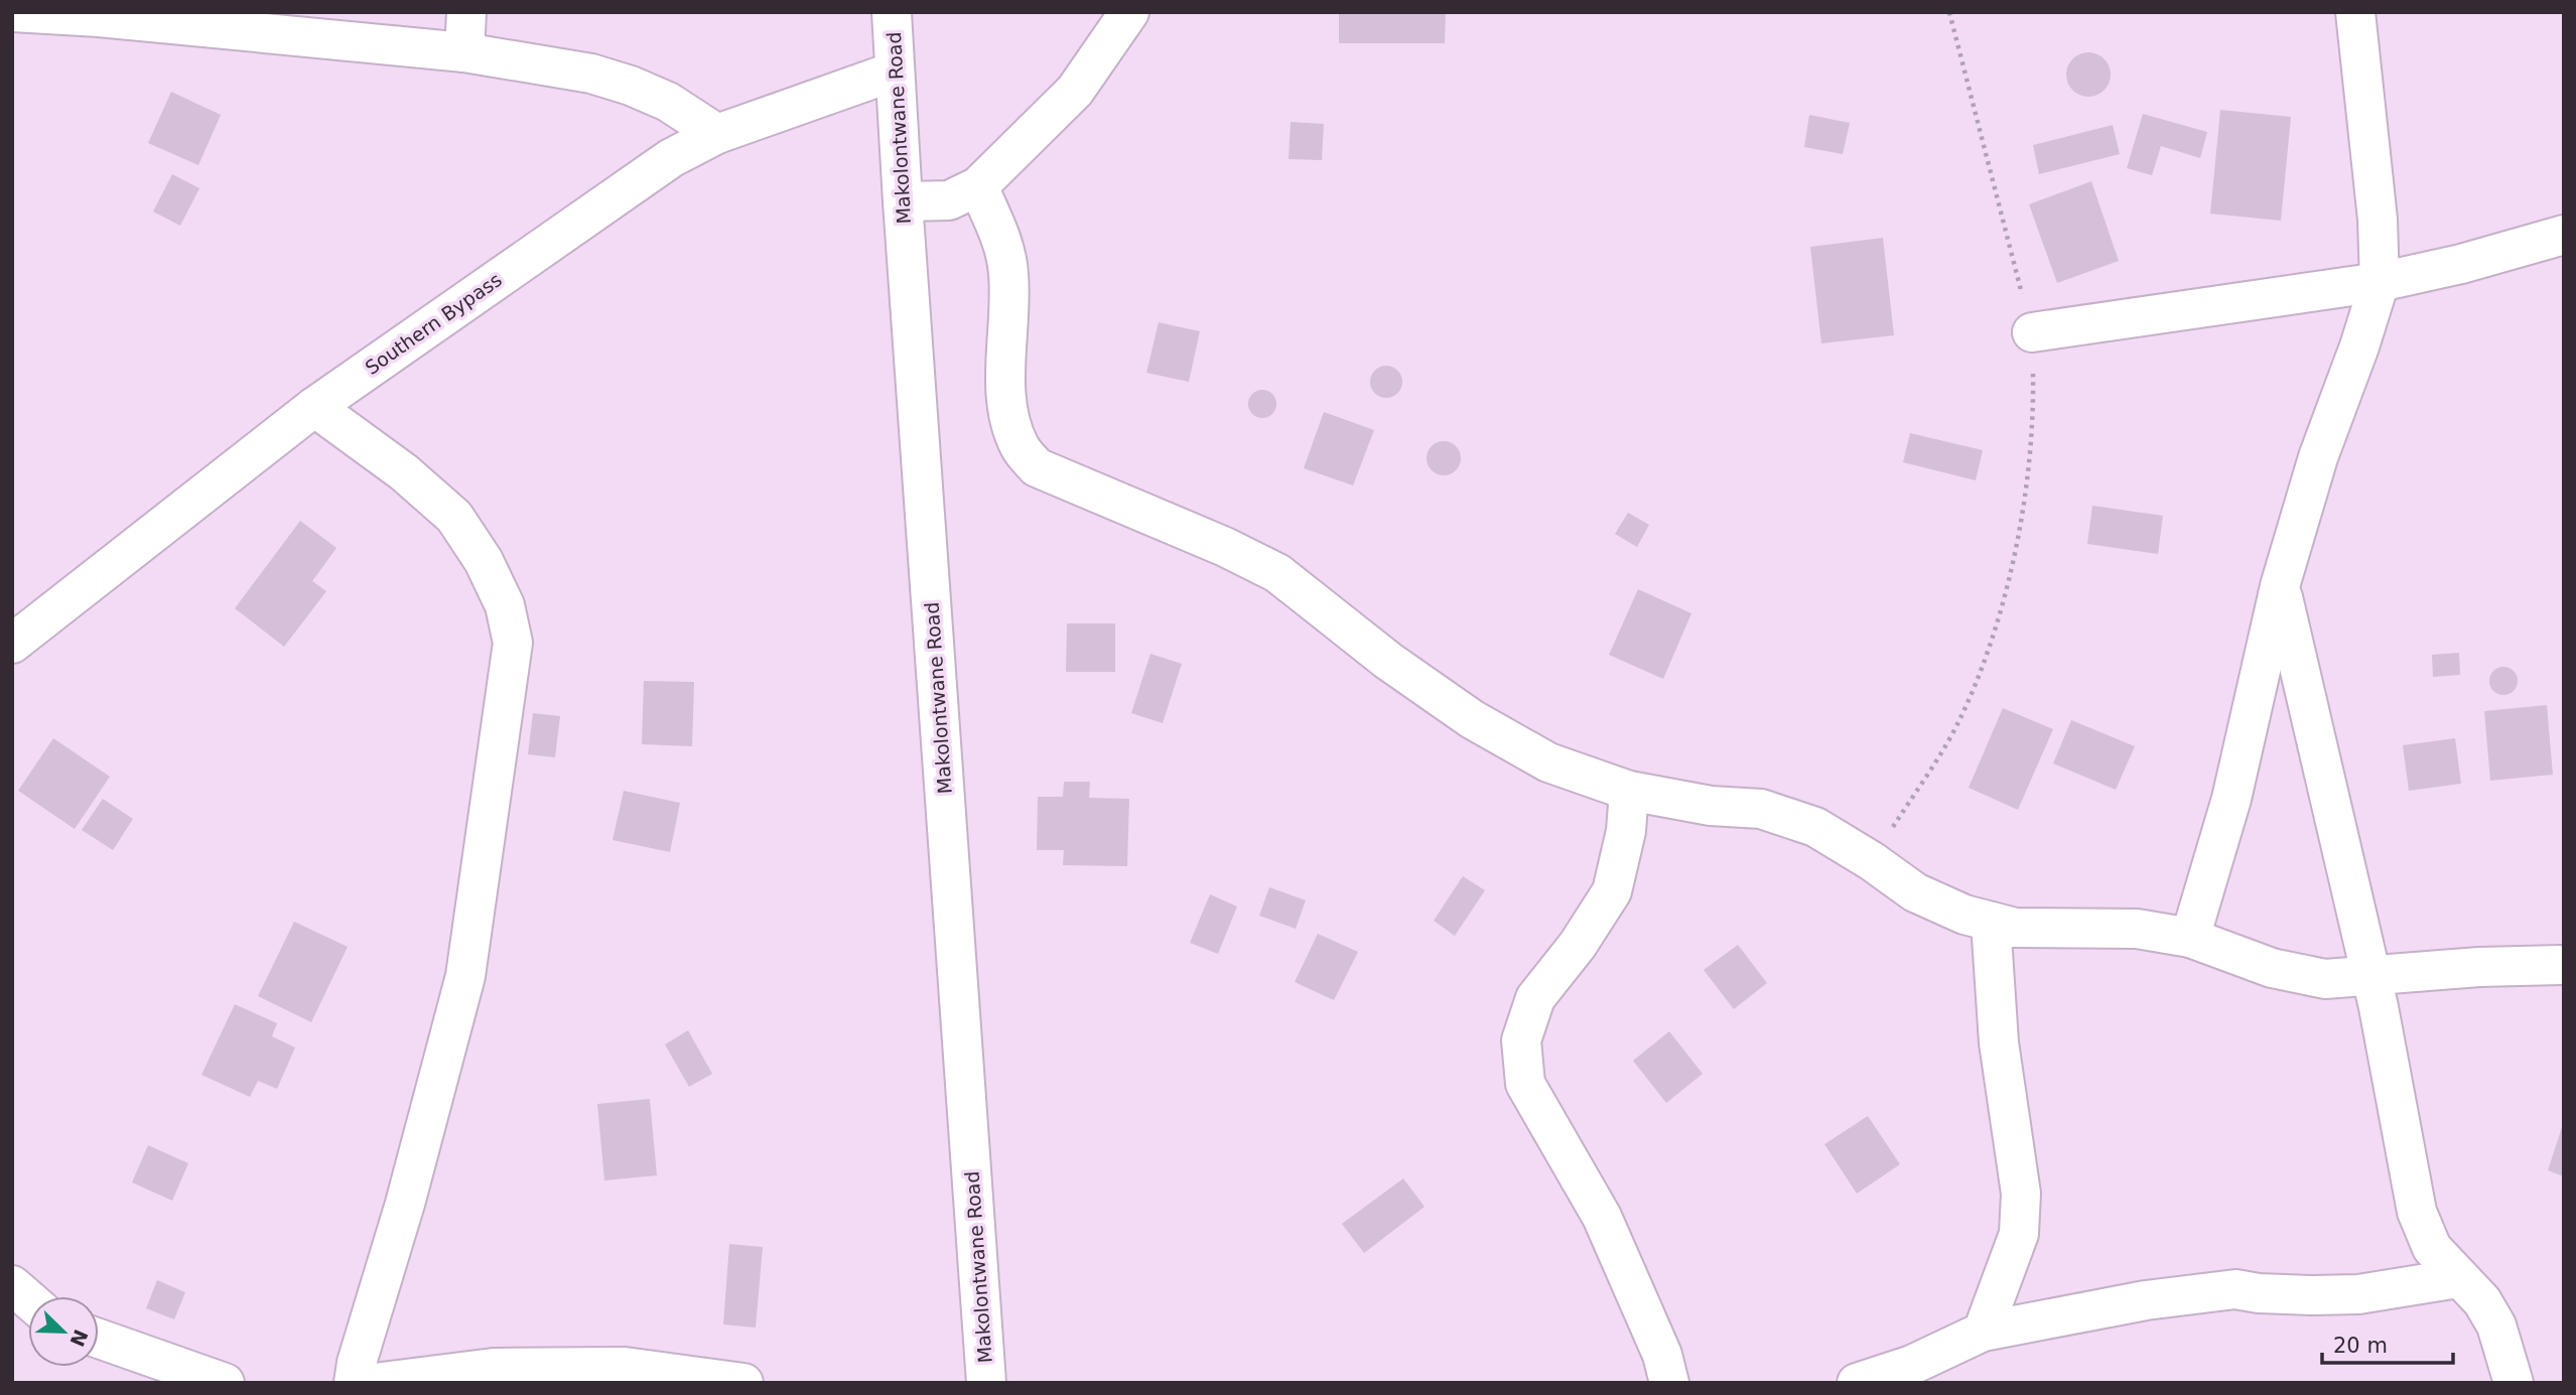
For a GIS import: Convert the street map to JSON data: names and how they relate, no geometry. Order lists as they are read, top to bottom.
{
  "streets": {
    "street": ["Makolontwane Road", "Southern Bypass"]
  },
  "crossings": [
    ["Makolontwane Road", "Southern Bypass"]
  ],
  "scale_bar": "20 m",
  "north": "bottom right"
}
